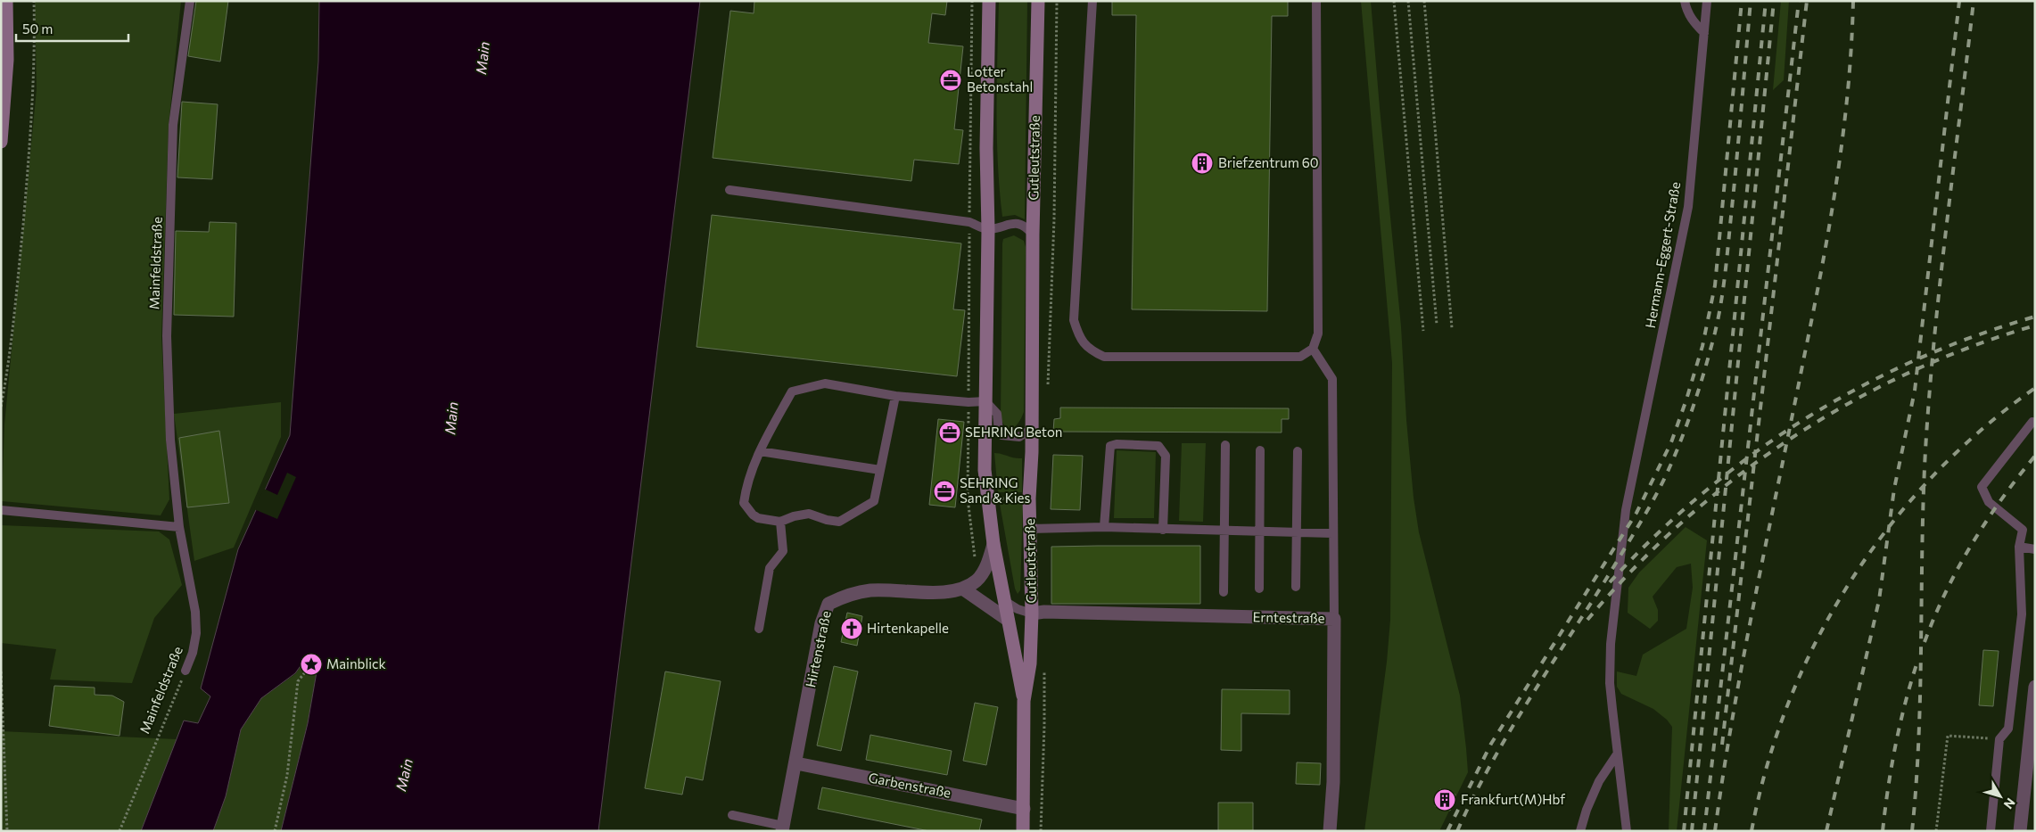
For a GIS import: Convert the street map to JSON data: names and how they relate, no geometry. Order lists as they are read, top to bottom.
{
  "streets": {
    "main road": ["Gutleutstraße"],
    "street": ["Erntestraße", "Hirtenstraße", "Garbenstraße"],
    "lane": ["Hermann-Eggert-Straße", "Mainfeldstraße"]
  },
  "crossings": [
    ["Gutleutstraße", "Erntestraße"],
    ["Gutleutstraße", "Garbenstraße"],
    ["Hirtenstraße", "Garbenstraße"]
  ],
  "water": ["Main"],
  "places": {
    "office": ["Lotter Betonstahl", "SEHRING Beton", "SEHRING Sand & Kies"],
    "building": ["Briefzentrum 60", "Frankfurt(M)Hbf"],
    "church": ["Hirtenkapelle"],
    "place": ["Mainblick"]
  },
  "scale_bar": "50 m",
  "north": "bottom right"
}
